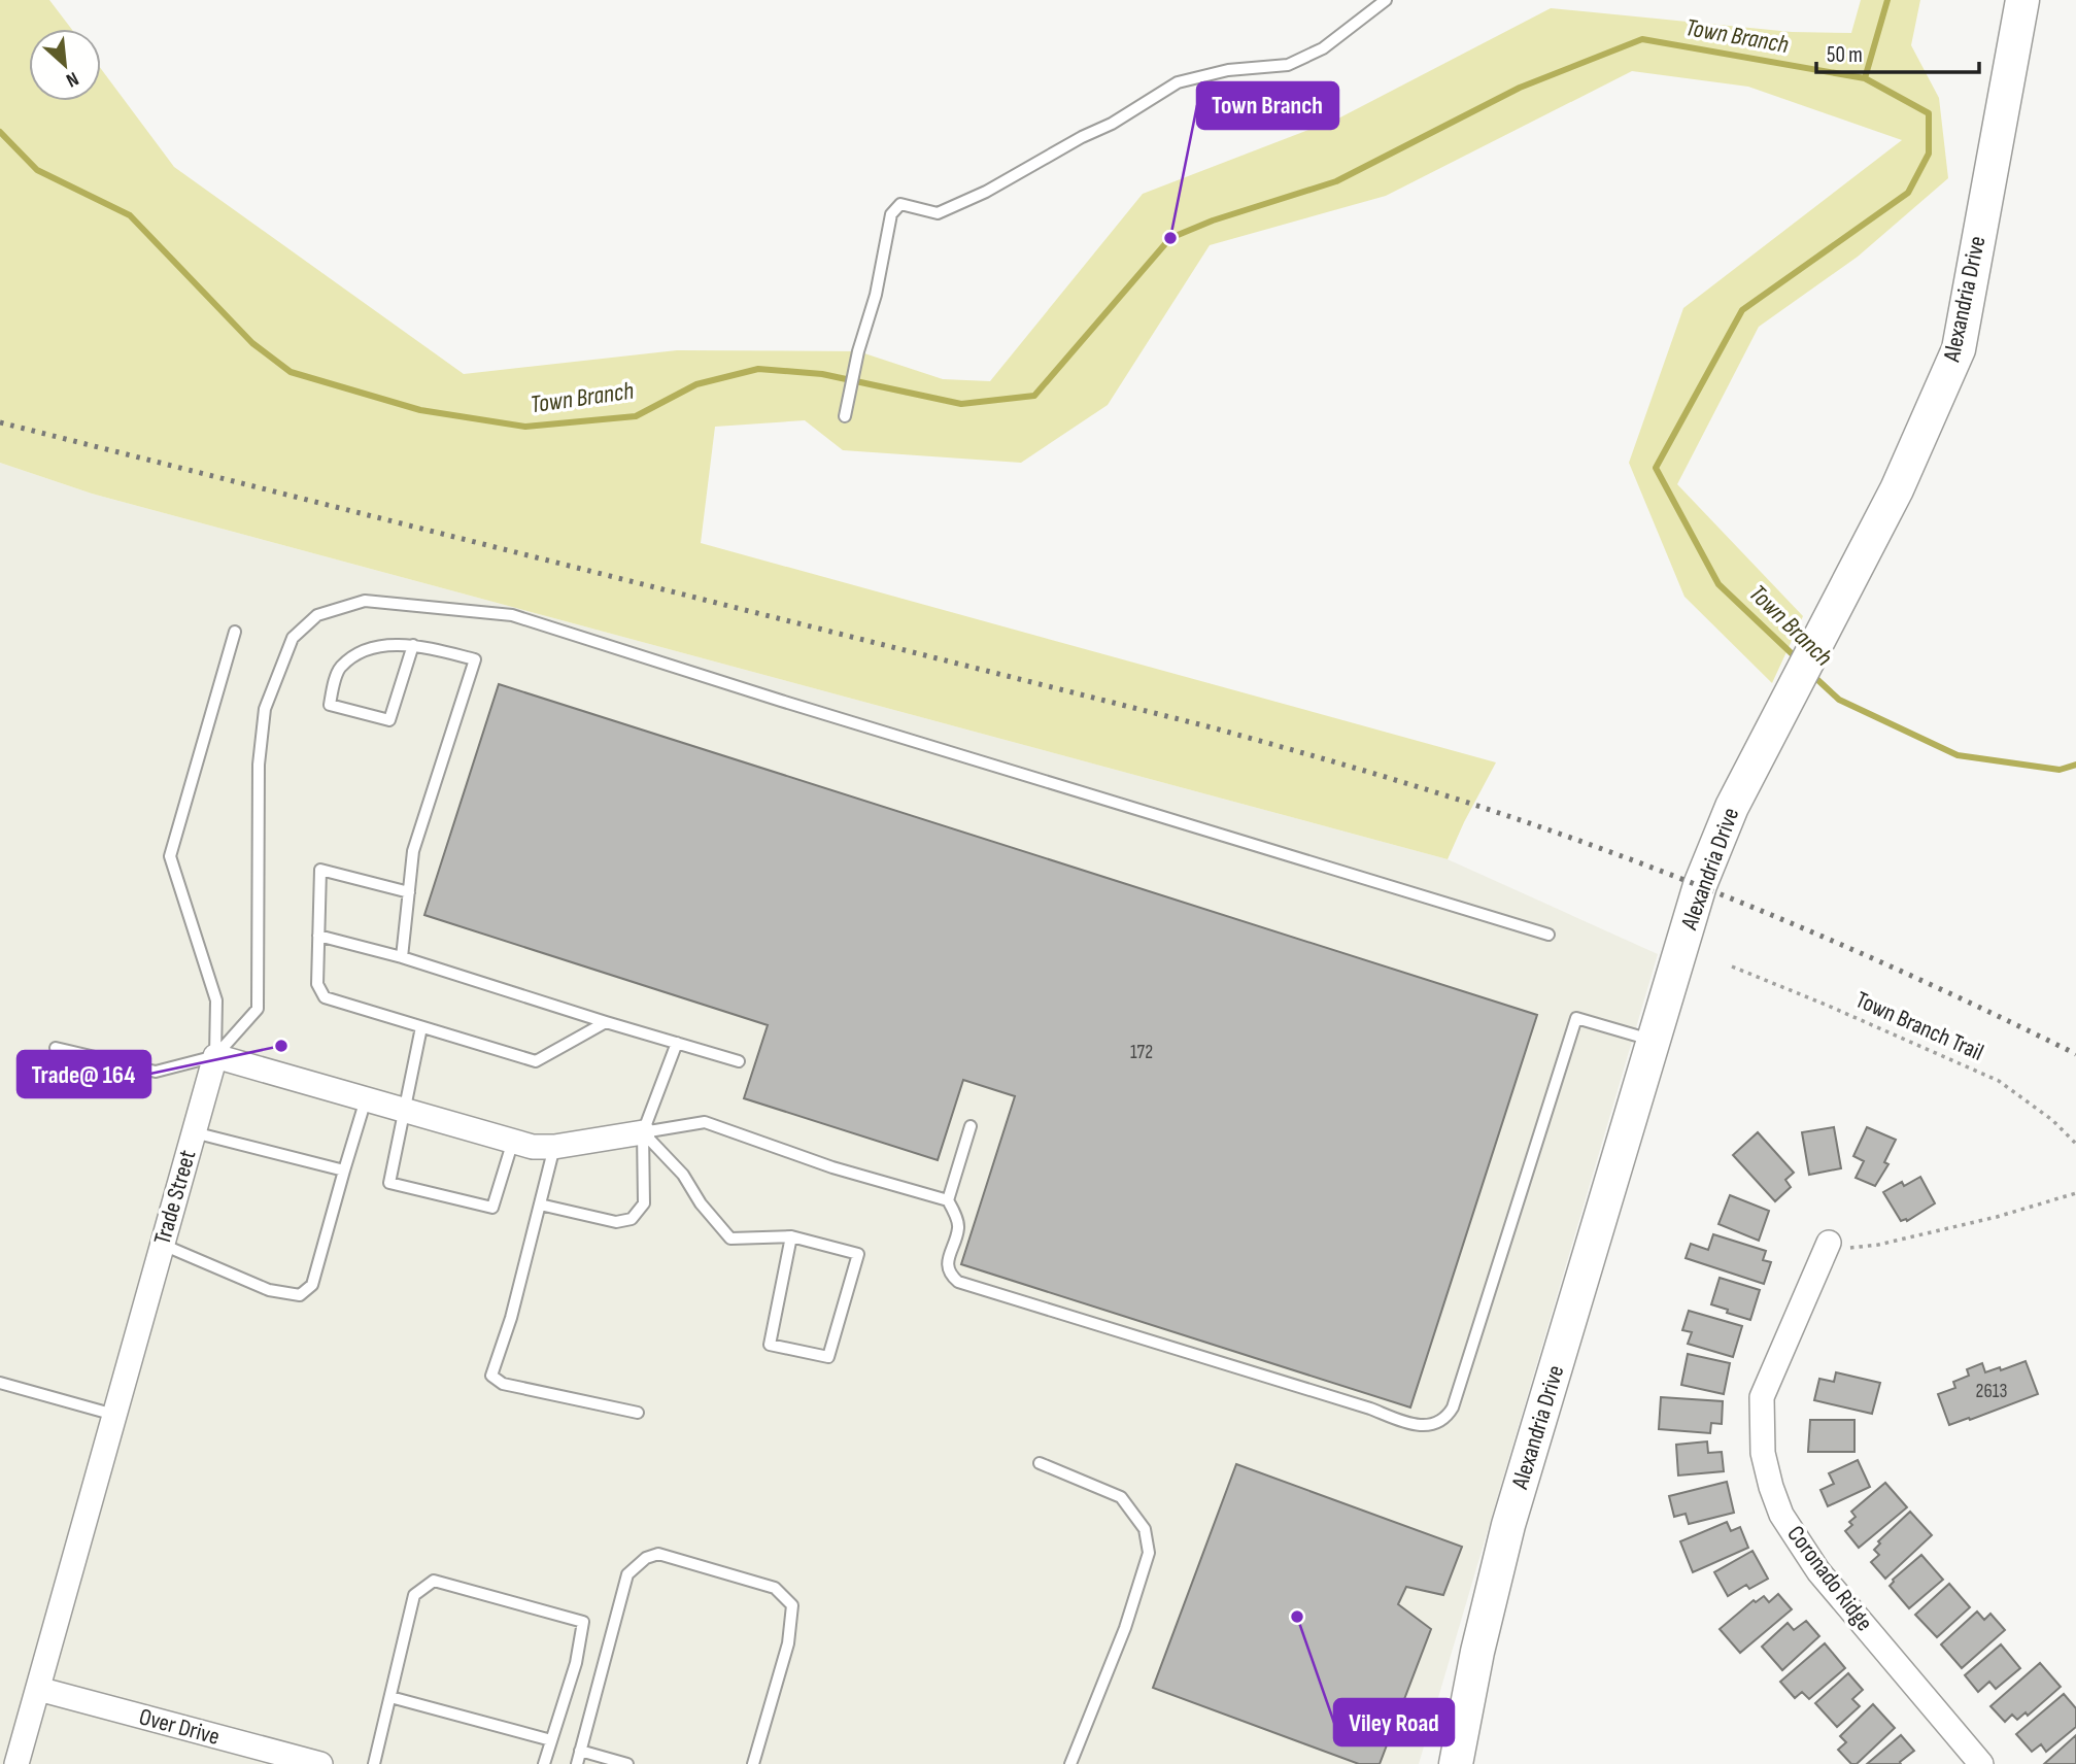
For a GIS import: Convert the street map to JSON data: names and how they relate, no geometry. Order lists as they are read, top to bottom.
{
  "streets": {
    "street": [
      "Alexandria Drive",
      "Trade Street",
      "Coronado Ridge",
      "Over Drive"
    ],
    "path": ["Town Branch Trail"]
  },
  "crossings": [
    ["Trade Street", "Over Drive"]
  ],
  "water": ["Town Branch"],
  "places": ["Town Branch", "Trade@ 164", "Viley Road"],
  "house_numbers": ["172", "2613"],
  "scale_bar": "50 m",
  "north": "bottom right"
}
